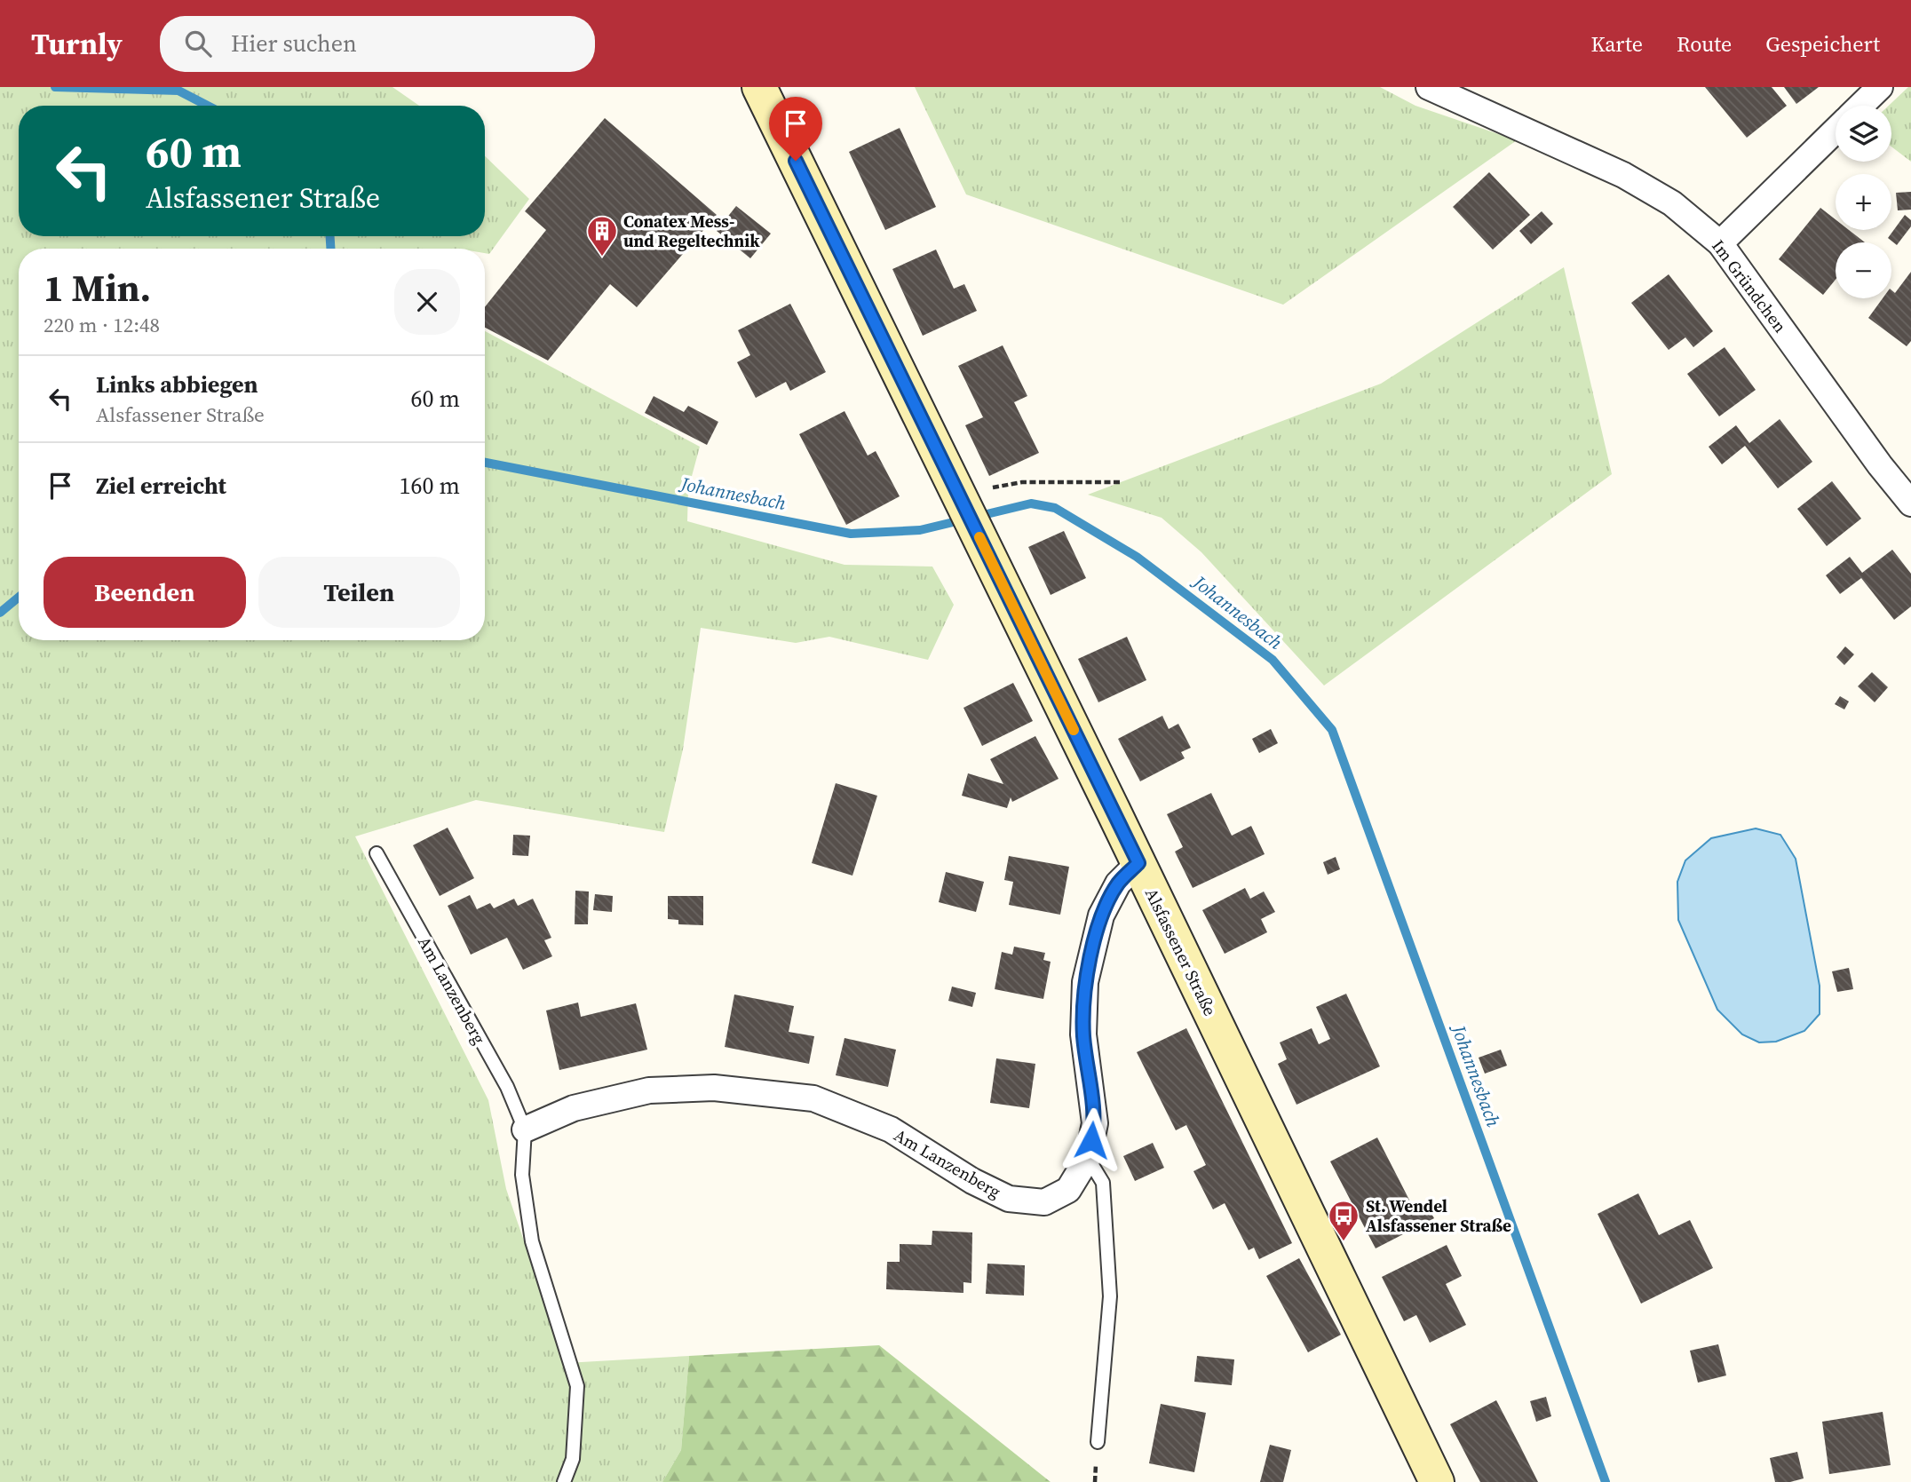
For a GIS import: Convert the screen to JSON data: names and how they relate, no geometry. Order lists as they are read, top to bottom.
{
  "streets": {
    "main road": ["Alsfassener Straße"],
    "street": ["Im Gründchen", "Am Lanzenberg"]
  },
  "crossings": [
    ["Alsfassener Straße", "Am Lanzenberg"]
  ],
  "water": ["Johannesbach"],
  "places": {
    "building": ["Conatex Mess- und Regeltechnik"],
    "bus stop": ["St. Wendel Alsfassener Straße"]
  },
  "page": {
    "header": "Turnly",
    "search": "Hier suchen",
    "nav": ["Karte", "Route", "Gespeichert"],
    "map_buttons": ["+", "−"],
    "turn": ["60 m", "Alsfassener Straße"],
    "heading": ["1 Min.", "220 m · 12:48"],
    "list": [
      {
        "name": "Links abbiegen",
        "note": "Alsfassener Straße",
        "value": "60 m"
      },
      {
        "name": "Ziel erreicht",
        "value": "160 m"
      }
    ],
    "buttons": ["Beenden", "Teilen"]
  }
}
